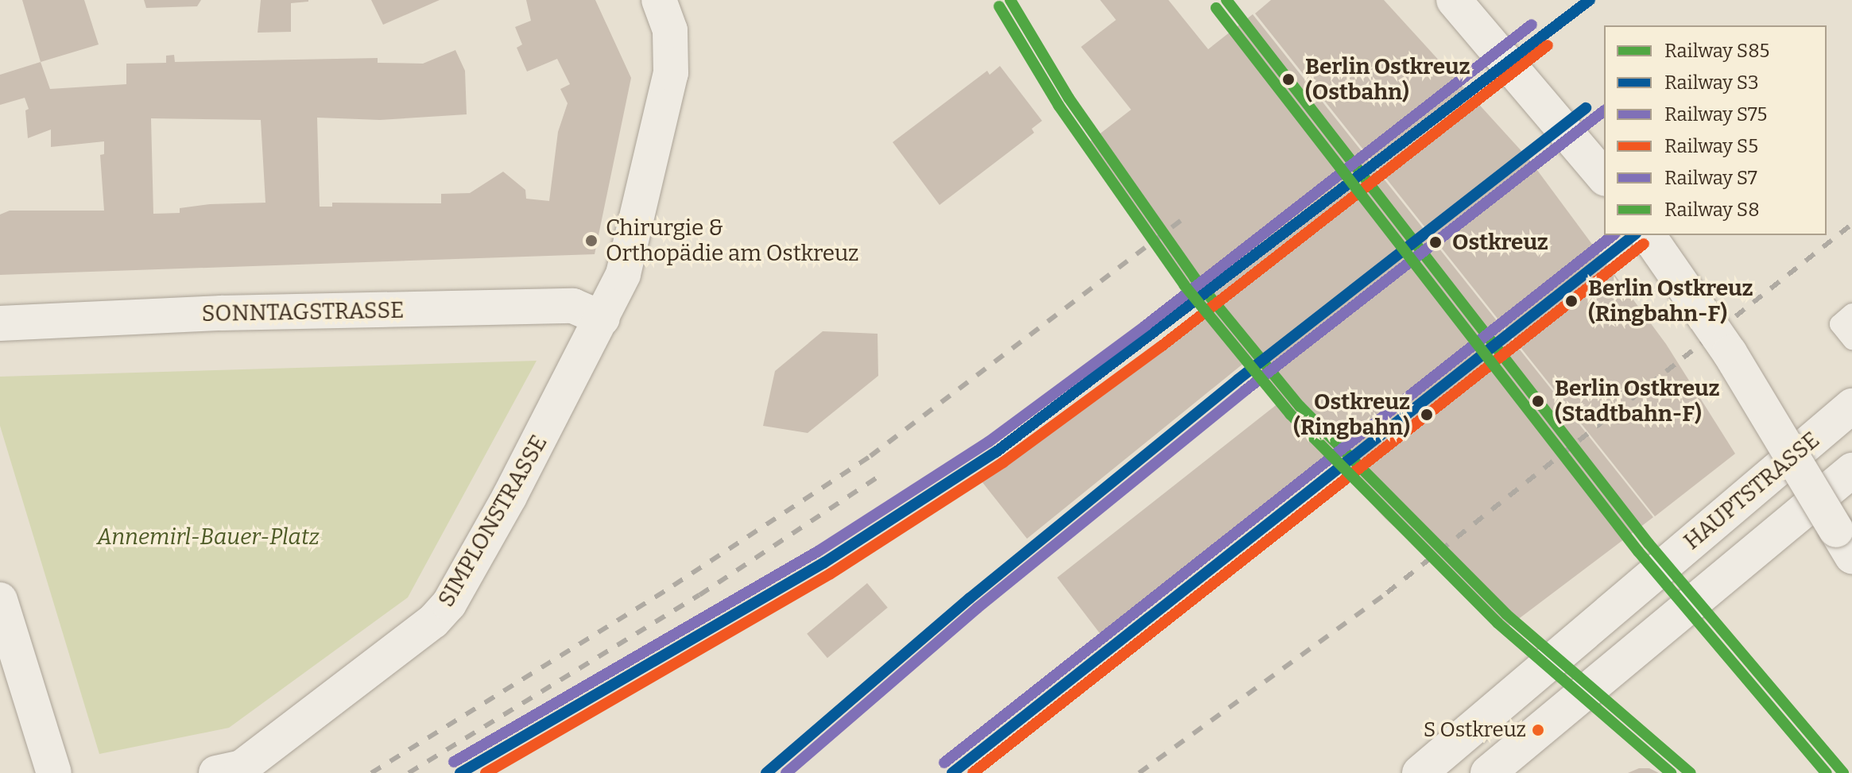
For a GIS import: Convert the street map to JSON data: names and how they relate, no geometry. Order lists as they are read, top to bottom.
{
  "streets": {
    "street": ["SONNTAGSTRASSE", "HAUPTSTRASSE", "SIMPLONSTRASSE"]
  },
  "crossings": [
    ["SONNTAGSTRASSE", "SIMPLONSTRASSE"]
  ],
  "parks": ["Annemirl-Bauer-Platz"],
  "places": [
    "Berlin Ostkreuz (Ostbahn)",
    "Chirurgie & Orthopädie am Ostkreuz",
    "Ostkreuz",
    "Berlin Ostkreuz (Ringbahn-F)",
    "Berlin Ostkreuz (Stadtbahn-F)",
    "Ostkreuz (Ringbahn)",
    "S Ostkreuz"
  ],
  "lines": [
    "rail line S85",
    "rail line S3",
    "rail line S8",
    "rail line S7",
    "rail line S5",
    "rail line S75"
  ],
  "legend": [
    "Railway S85",
    "Railway S3",
    "Railway S75",
    "Railway S5",
    "Railway S7",
    "Railway S8"
  ]
}
